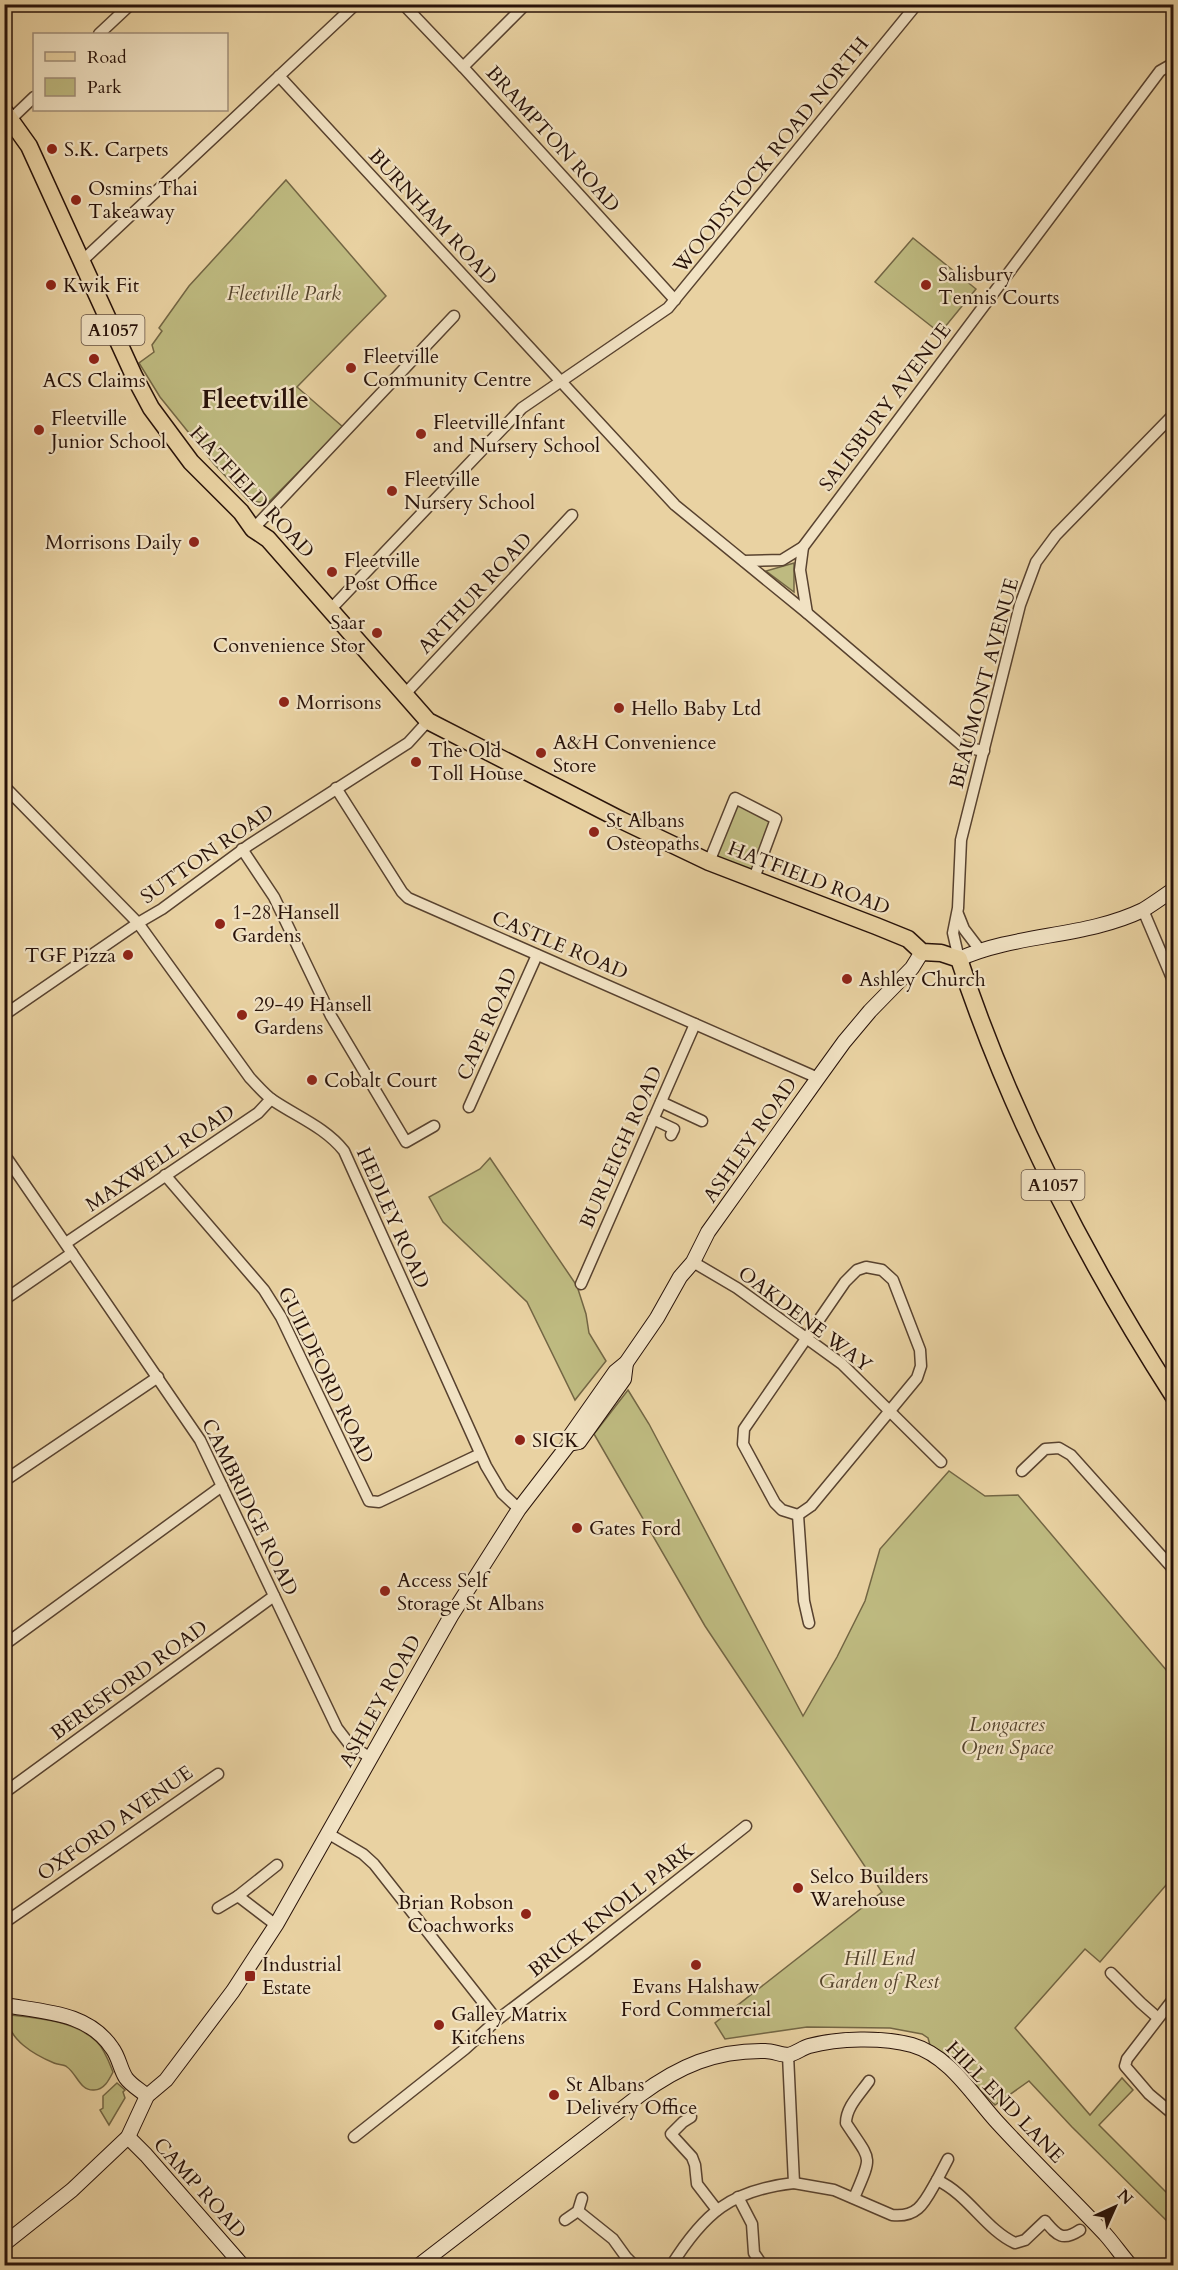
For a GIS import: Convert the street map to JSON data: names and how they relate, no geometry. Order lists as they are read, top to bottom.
{
  "streets": {
    "main road": ["A1057", "HATFIELD ROAD"],
    "street": [
      "BRAMPTON ROAD",
      "WOODSTOCK ROAD NORTH",
      "BURNHAM ROAD",
      "SALISBURY AVENUE",
      "ARTHUR ROAD",
      "BEAUMONT AVENUE",
      "SUTTON ROAD",
      "CASTLE ROAD",
      "CAPE ROAD",
      "ASHLEY ROAD",
      "BURLEIGH ROAD",
      "MAXWELL ROAD",
      "HEDLEY ROAD",
      "OAKDENE WAY",
      "GUILDFORD ROAD",
      "CAMBRIDGE ROAD",
      "BERESFORD ROAD",
      "OXFORD AVENUE",
      "BRICK KNOLL PARK",
      "HILL END LANE",
      "CAMP ROAD"
    ]
  },
  "crossings": [
    ["BRAMPTON ROAD", "WOODSTOCK ROAD NORTH"],
    ["WOODSTOCK ROAD NORTH", "BURNHAM ROAD"],
    ["WOODSTOCK ROAD NORTH", "HATFIELD ROAD"],
    ["BURNHAM ROAD", "SALISBURY AVENUE"],
    ["A1057", "HATFIELD ROAD"],
    ["A1057", "BEAUMONT AVENUE"],
    ["HATFIELD ROAD", "ARTHUR ROAD"],
    ["HATFIELD ROAD", "BEAUMONT AVENUE"],
    ["HATFIELD ROAD", "SUTTON ROAD"],
    ["HATFIELD ROAD", "ASHLEY ROAD"],
    ["SUTTON ROAD", "CASTLE ROAD"],
    ["SUTTON ROAD", "HEDLEY ROAD"],
    ["CASTLE ROAD", "CAPE ROAD"],
    ["CASTLE ROAD", "ASHLEY ROAD"],
    ["CASTLE ROAD", "BURLEIGH ROAD"],
    ["ASHLEY ROAD", "HEDLEY ROAD"],
    ["ASHLEY ROAD", "OAKDENE WAY"],
    ["ASHLEY ROAD", "CAMBRIDGE ROAD"],
    ["MAXWELL ROAD", "HEDLEY ROAD"],
    ["MAXWELL ROAD", "GUILDFORD ROAD"],
    ["MAXWELL ROAD", "CAMBRIDGE ROAD"],
    ["HEDLEY ROAD", "GUILDFORD ROAD"],
    ["CAMBRIDGE ROAD", "BERESFORD ROAD"]
  ],
  "districts": ["Fleetville"],
  "parks": ["Fleetville Park", "Longacres Open Space", "Hill End Garden of Rest"],
  "places": {
    "other": [
      "S.K. Carpets",
      "Osmins Thai Takeaway",
      "Kwik Fit",
      "Salisbury Tennis Courts",
      "ACS Claims",
      "Fleetville Community Centre",
      "Fleetville Junior School",
      "Fleetville Infant and Nursery School",
      "Fleetville Nursery School",
      "Morrisons Daily",
      "Fleetville Post Office",
      "Saar Convenience Stor",
      "Morrisons",
      "Hello Baby Ltd",
      "A&H Convenience Store",
      "The Old Toll House",
      "St Albans Osteopaths",
      "1-28 Hansell Gardens",
      "TGF Pizza",
      "Ashley Church",
      "29-49 Hansell Gardens",
      "Cobalt Court",
      "SICK",
      "Gates Ford",
      "Access Self Storage St Albans",
      "Selco Builders Warehouse",
      "Brian Robson Coachworks",
      "Evans Halshaw Ford Commercial",
      "Galley Matrix Kitchens",
      "St Albans Delivery Office"
    ],
    "transit": ["Industrial Estate"]
  },
  "legend": ["Road", "Park"],
  "north": "top right"
}
